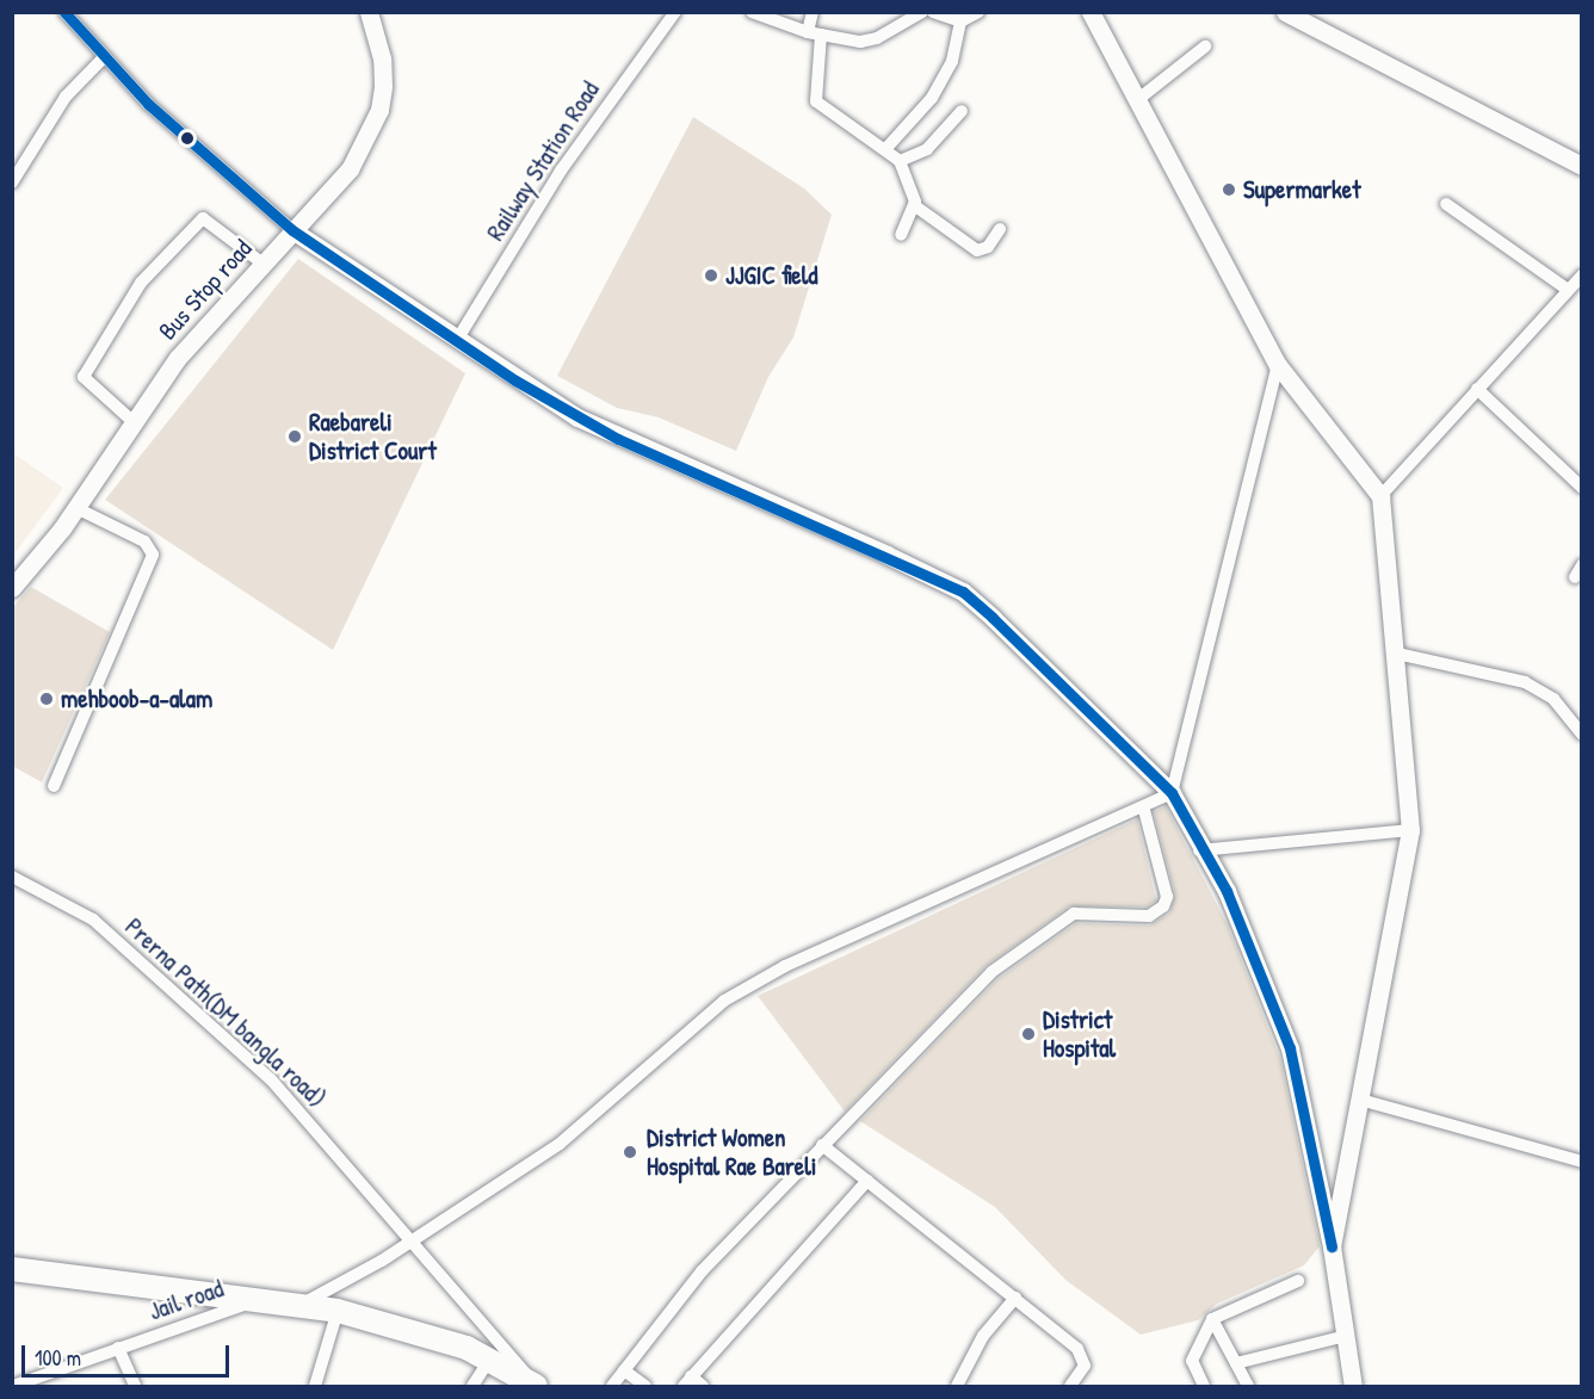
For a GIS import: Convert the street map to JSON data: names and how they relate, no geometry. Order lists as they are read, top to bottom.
{
  "streets": {
    "street": [
      "Railway Station Road",
      "Bus Stop road",
      "Prerna Path(DM bangla road)",
      "Jail road"
    ]
  },
  "places": [
    "Supermarket",
    "JJGIC field",
    "Raebareli District Court",
    "mehboob-a-alam",
    "District Hospital",
    "District Women Hospital Rae Bareli"
  ],
  "scale_bar": "100 m"
}
